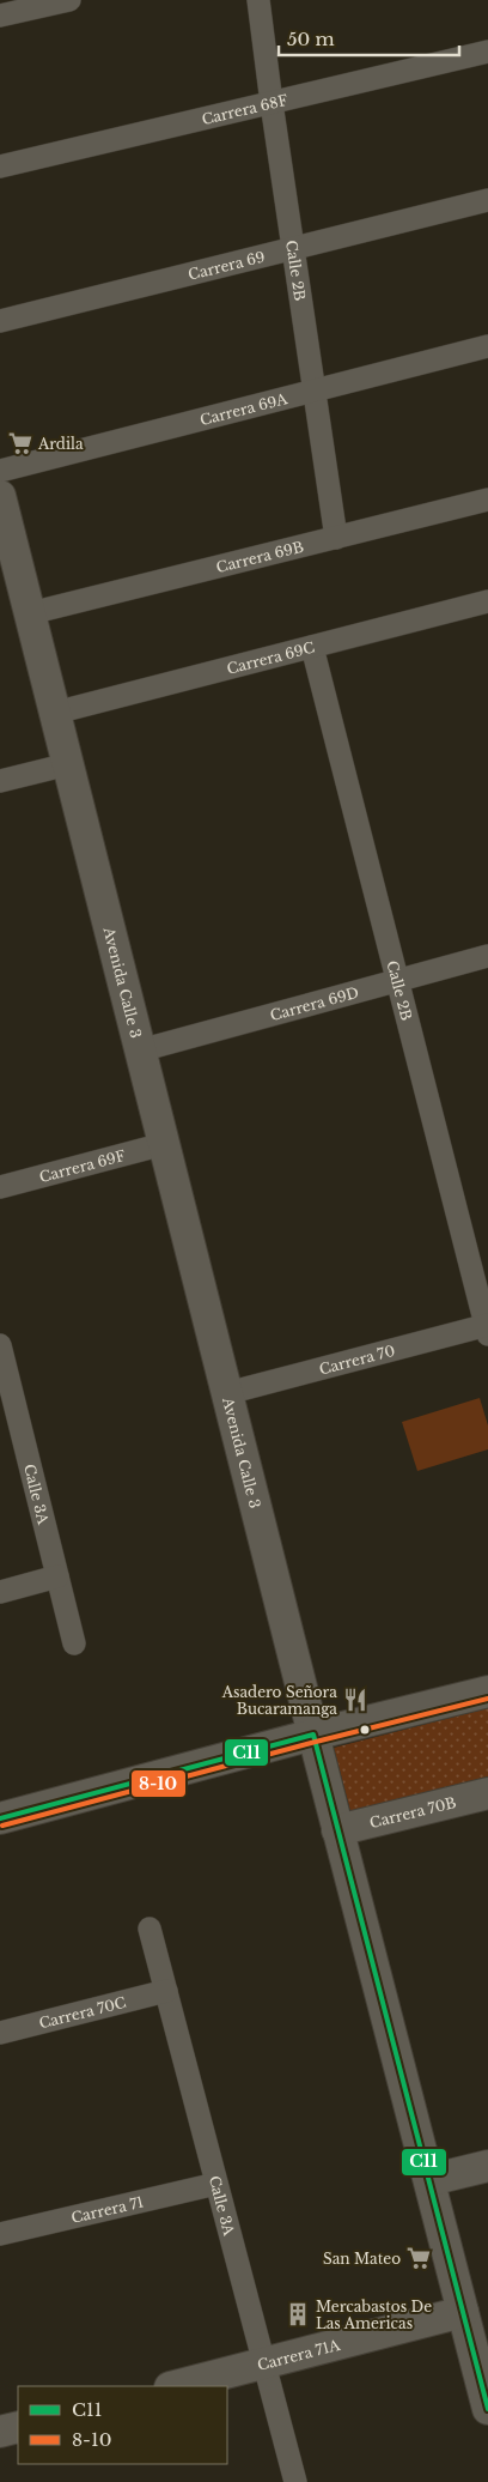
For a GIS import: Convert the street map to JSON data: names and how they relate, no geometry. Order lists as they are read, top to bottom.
{
  "streets": {
    "street": [
      "Carrera 68F",
      "Carrera 69",
      "Calle 2B",
      "Carrera 69A",
      "Carrera 69B",
      "Carrera 69C",
      "Avenida Calle 3",
      "Carrera 69D",
      "Carrera 69F",
      "Carrera 70",
      "Calle 3A",
      "Carrera 70B",
      "Carrera 70C",
      "Carrera 71",
      "Carrera 71A"
    ]
  },
  "crossings": [
    ["Carrera 68F", "Calle 2B"],
    ["Carrera 69", "Calle 2B"],
    ["Calle 2B", "Carrera 69A"],
    ["Calle 2B", "Carrera 69B"],
    ["Calle 2B", "Carrera 69C"],
    ["Calle 2B", "Carrera 69D"],
    ["Calle 2B", "Carrera 70"],
    ["Carrera 69B", "Avenida Calle 3"],
    ["Carrera 69C", "Avenida Calle 3"],
    ["Avenida Calle 3", "Carrera 69D"],
    ["Avenida Calle 3", "Carrera 69F"],
    ["Avenida Calle 3", "Carrera 70"],
    ["Avenida Calle 3", "Carrera 70B"],
    ["Avenida Calle 3", "Carrera 71A"],
    ["Calle 3A", "Carrera 70C"],
    ["Calle 3A", "Carrera 71"],
    ["Calle 3A", "Carrera 71A"]
  ],
  "places": {
    "supermarket": ["Ardila", "San Mateo"],
    "restaurant": ["Asadero Señora Bucaramanga"],
    "building": ["Mercabastos De Las Americas"]
  },
  "lines": ["transit line 8-10", "transit line C11"],
  "legend": ["C11", "8-10"],
  "scale_bar": "50 m"
}
